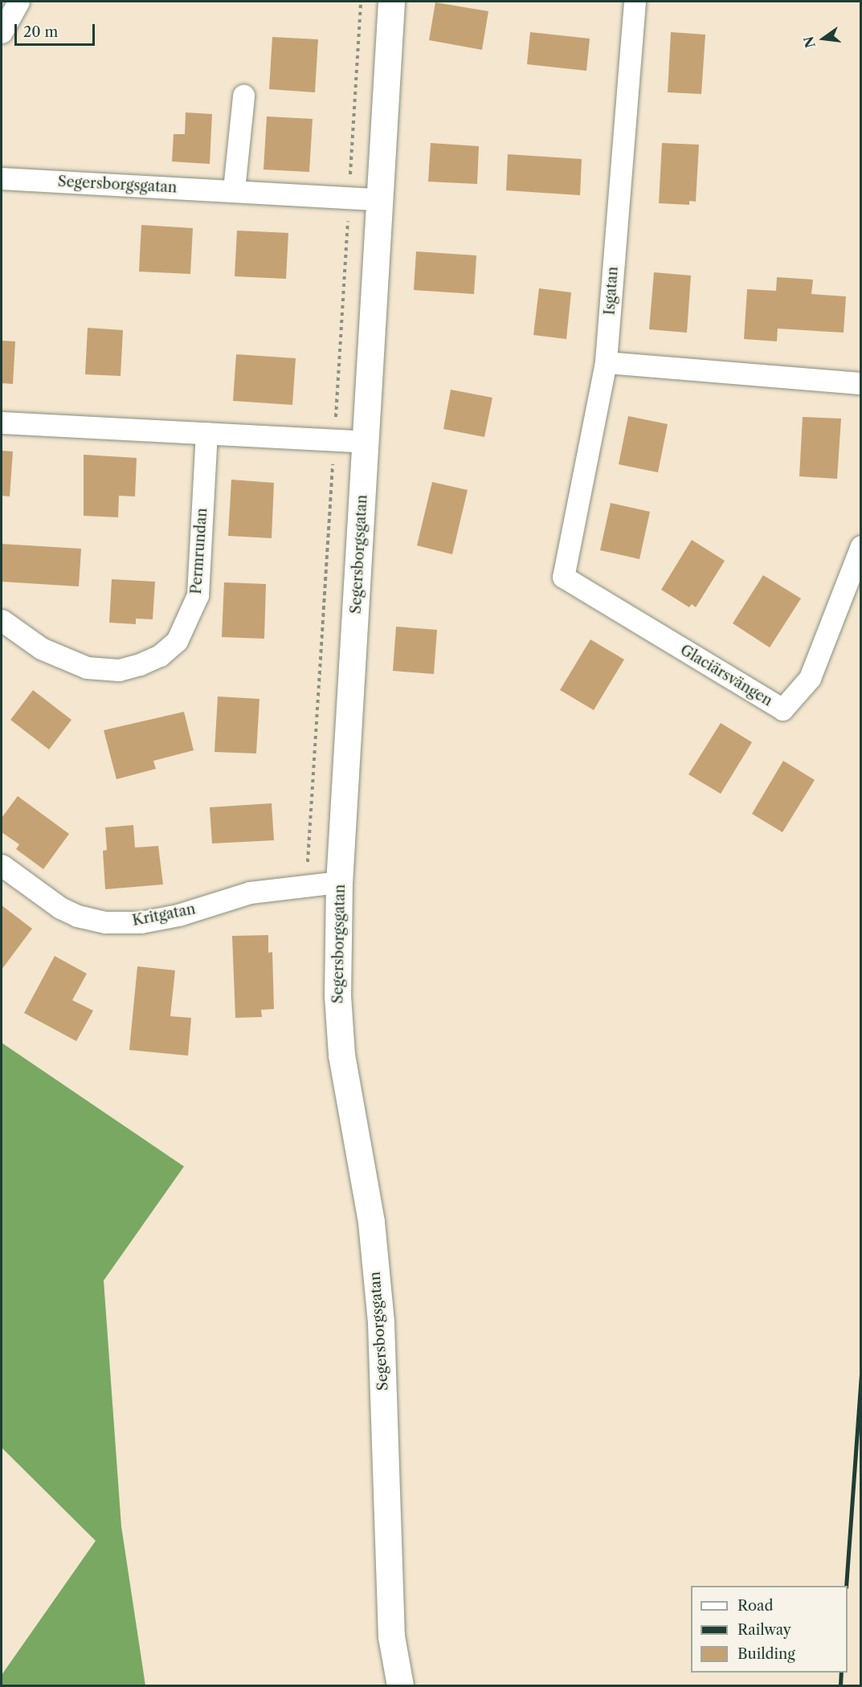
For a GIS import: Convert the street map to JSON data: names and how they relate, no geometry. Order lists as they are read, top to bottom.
{
  "streets": {
    "street": [
      "Segersborgsgatan",
      "Isgatan",
      "Permrundan",
      "Glaciärsvängen",
      "Kritgatan"
    ]
  },
  "crossings": [
    ["Segersborgsgatan", "Kritgatan"],
    ["Isgatan", "Glaciärsvängen"]
  ],
  "legend": ["Road", "Railway", "Building"],
  "scale_bar": "20 m",
  "north": "left"
}
